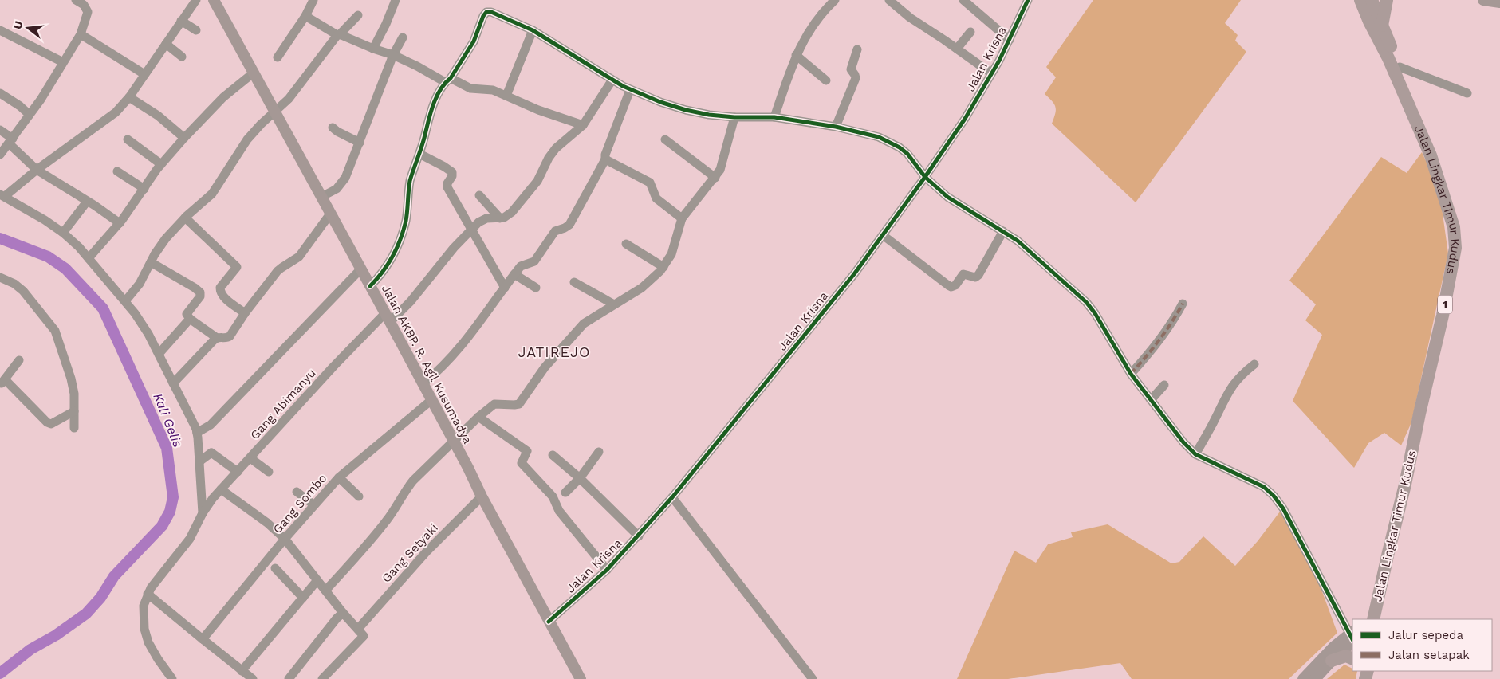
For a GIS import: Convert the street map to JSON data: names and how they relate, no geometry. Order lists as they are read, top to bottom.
{
  "streets": {
    "highway": ["Jalan Lingkar Timur Kudus", "1"],
    "main road": ["Jalan AKBP. R. Agil Kusumadya"],
    "street": [
      "Jalan Krisna",
      "Gang Abimanyu",
      "Gang Sombo",
      "Gang Setyaki"
    ]
  },
  "crossings": [
    ["Jalan Krisna", "Jalan AKBP. R. Agil Kusumadya"],
    ["Jalan AKBP. R. Agil Kusumadya", "Gang Abimanyu"],
    ["Jalan AKBP. R. Agil Kusumadya", "Gang Sombo"],
    ["Jalan AKBP. R. Agil Kusumadya", "Gang Setyaki"]
  ],
  "districts": ["JATIREJO"],
  "water": ["Kali Gelis"],
  "legend": ["Jalur sepeda", "Jalan setapak"],
  "north": "left"
}
